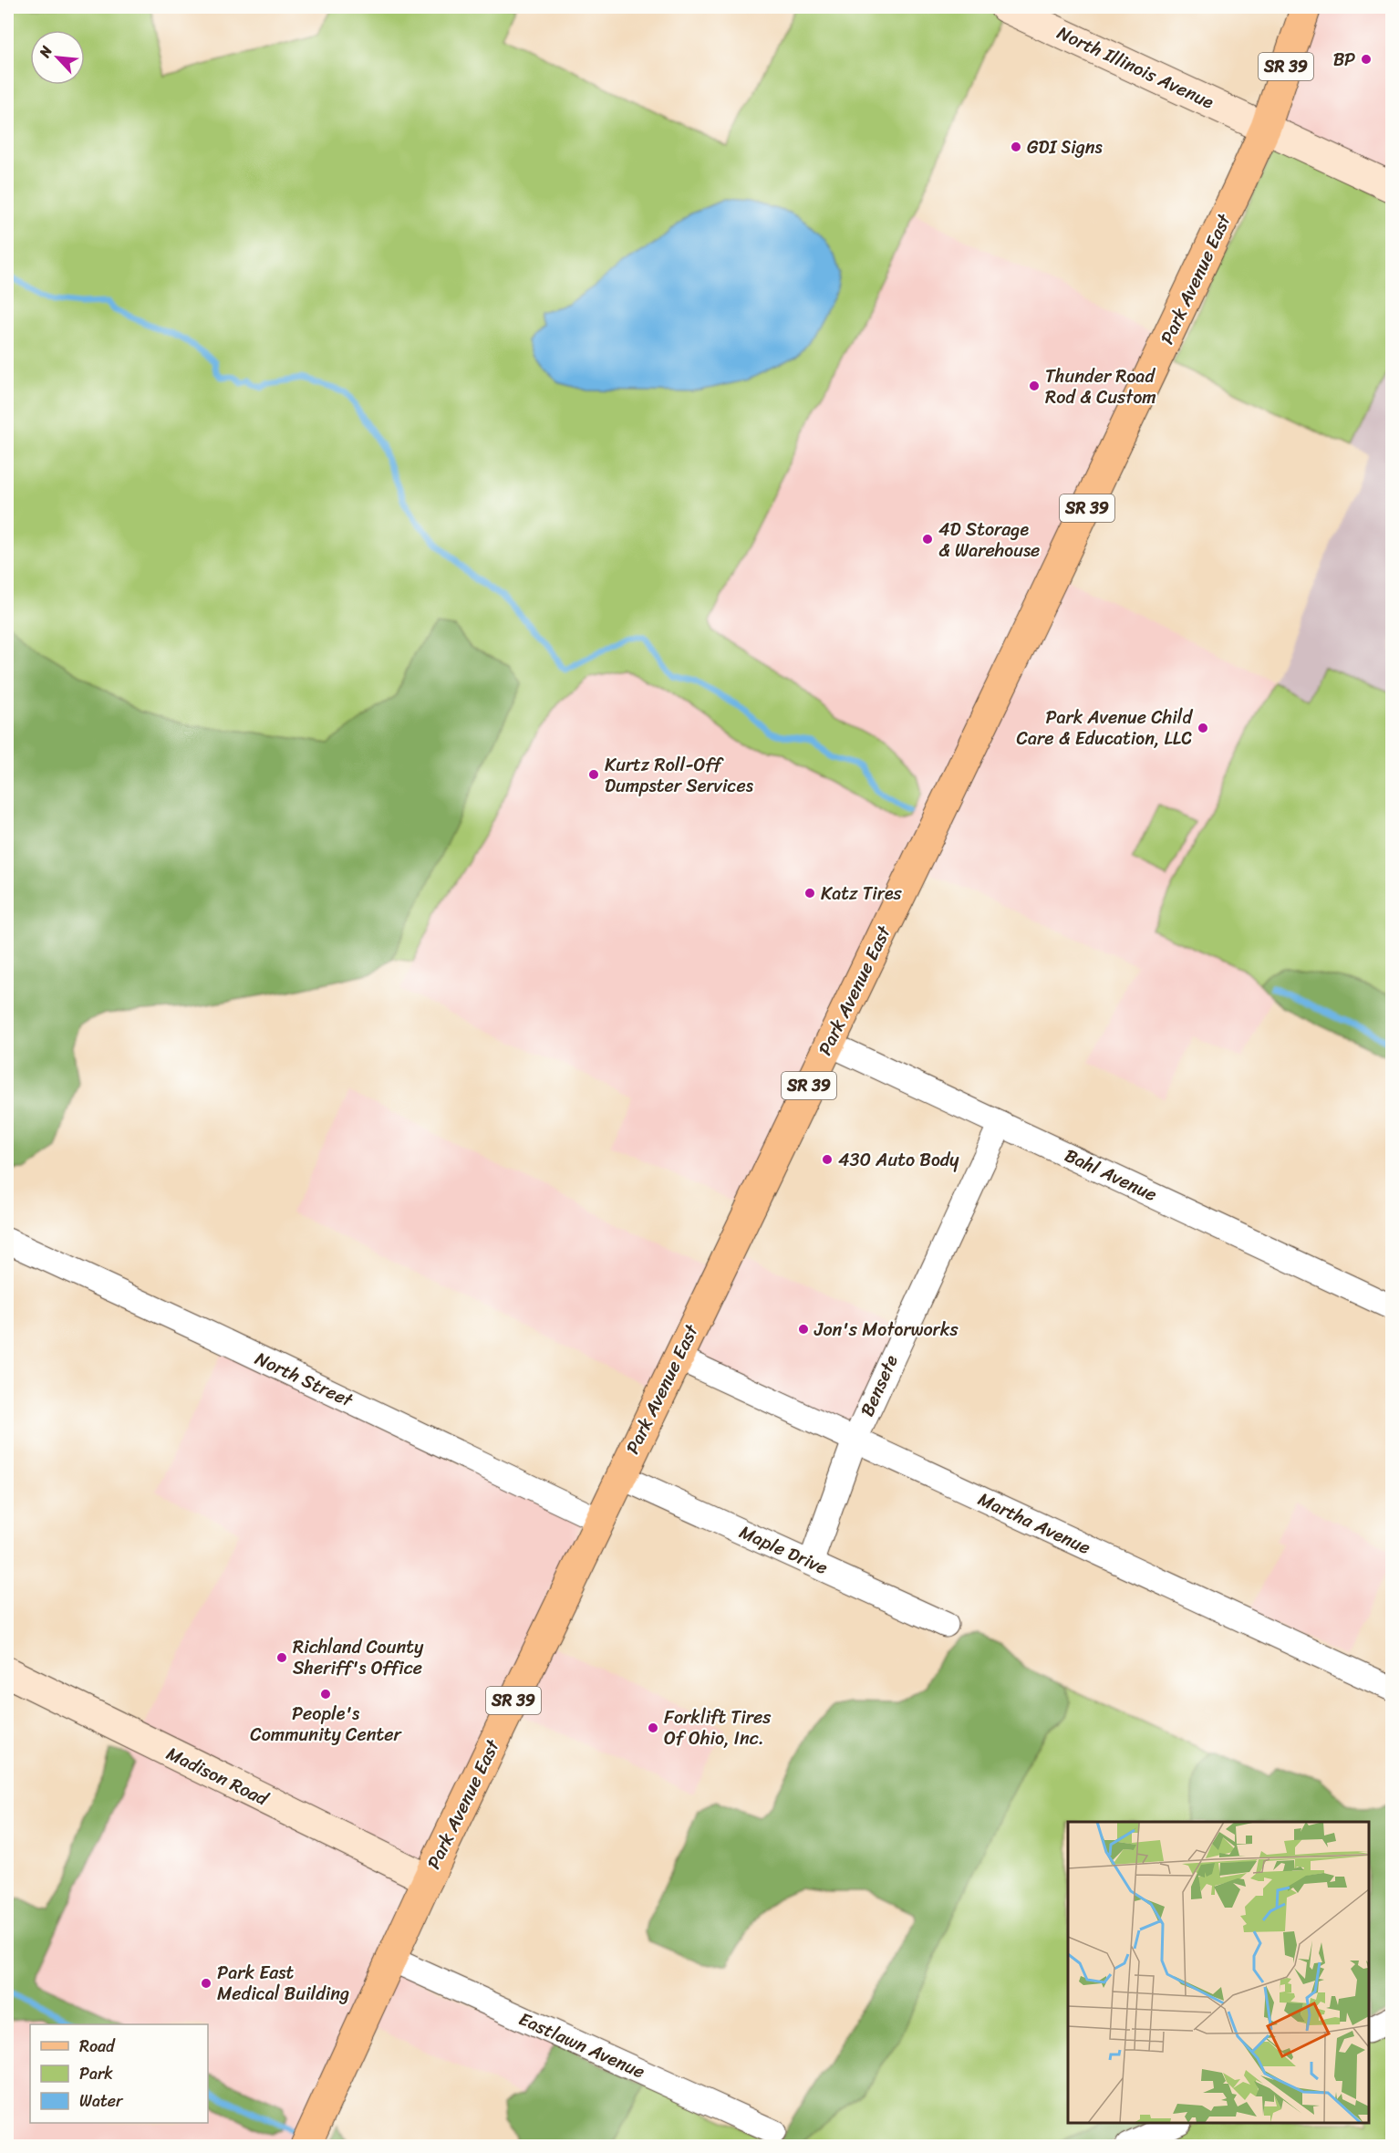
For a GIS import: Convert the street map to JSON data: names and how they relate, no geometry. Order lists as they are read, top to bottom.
{
  "streets": {
    "main road": ["SR 39", "Park Avenue East"],
    "street": [
      "North Illinois Avenue",
      "Bahl Avenue",
      "North Street",
      "Bensete",
      "Martha Avenue",
      "Maple Drive",
      "Madison Road",
      "Eastlawn Avenue"
    ]
  },
  "crossings": [
    ["North Illinois Avenue", "Park Avenue East"],
    ["Park Avenue East", "Bahl Avenue"],
    ["Park Avenue East", "North Street"],
    ["Park Avenue East", "Martha Avenue"],
    ["Park Avenue East", "Maple Drive"],
    ["Park Avenue East", "Madison Road"],
    ["Park Avenue East", "Eastlawn Avenue"],
    ["Bahl Avenue", "Bensete"],
    ["Bensete", "Martha Avenue"],
    ["Bensete", "Maple Drive"]
  ],
  "places": [
    "BP",
    "GDI Signs",
    "Thunder Road Rod & Custom",
    "4D Storage & Warehouse",
    "Park Avenue Child Care & Education, LLC",
    "Kurtz Roll-Off Dumpster Services",
    "Katz Tires",
    "430 Auto Body",
    "Jon's Motorworks",
    "Richland County Sheriff's Office",
    "People's Community Center",
    "Forklift Tires Of Ohio, Inc.",
    "Park East Medical Building"
  ],
  "legend": ["Road", "Park", "Water"],
  "north": "top left"
}
